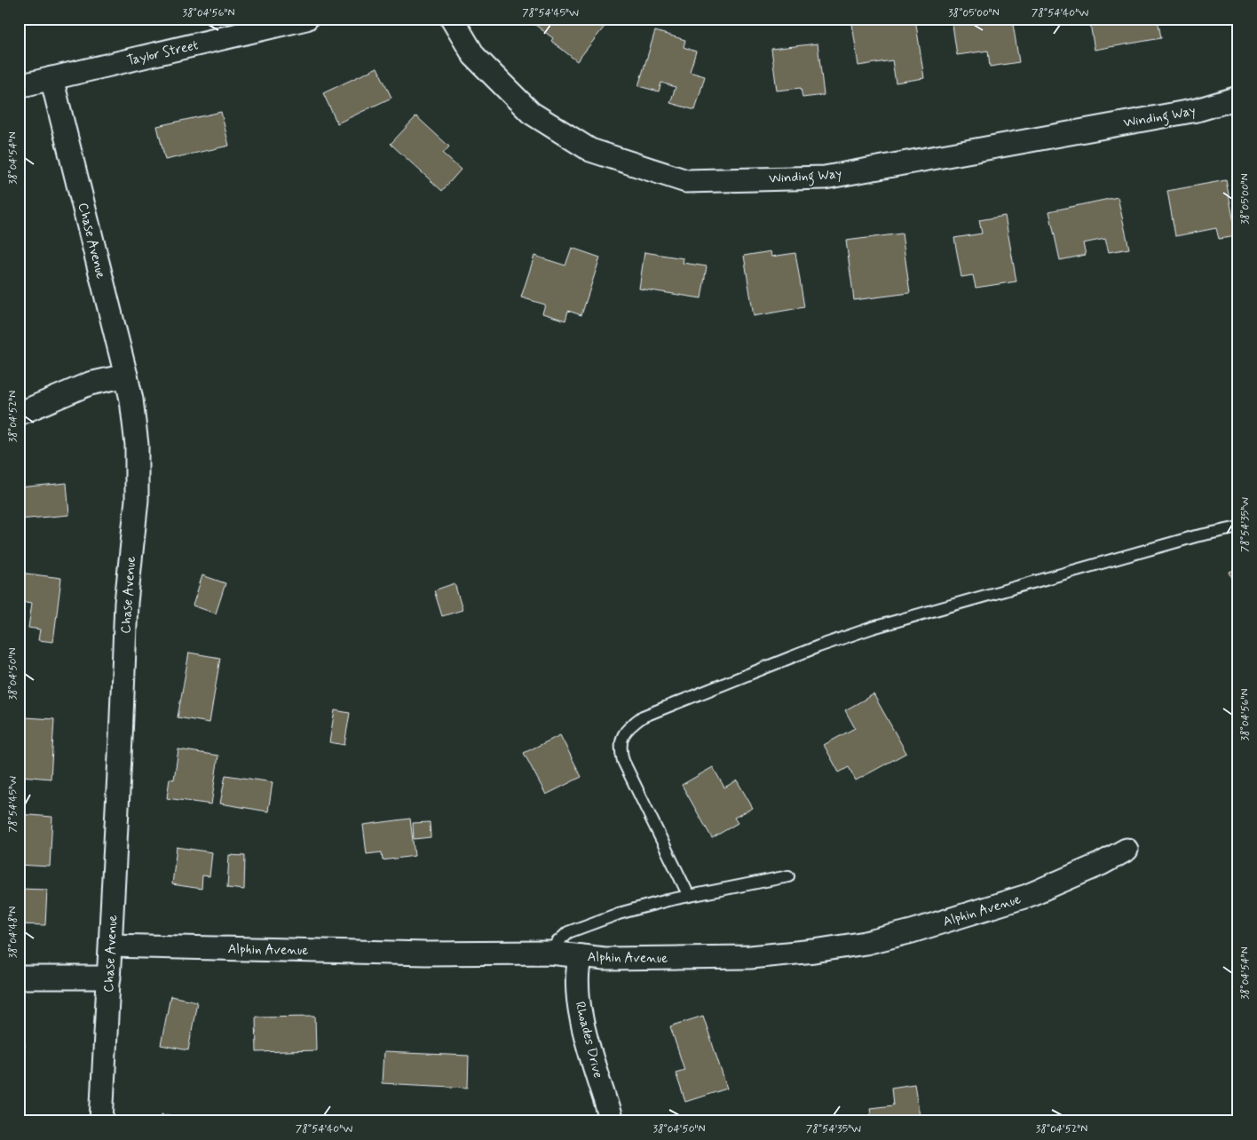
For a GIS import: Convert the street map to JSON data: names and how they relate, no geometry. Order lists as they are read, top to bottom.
{
  "streets": {
    "street": [
      "Taylor Street",
      "Winding Way",
      "Chase Avenue",
      "Alphin Avenue",
      "Rhoades Drive"
    ]
  },
  "crossings": [
    ["Taylor Street", "Chase Avenue"],
    ["Chase Avenue", "Alphin Avenue"],
    ["Alphin Avenue", "Rhoades Drive"]
  ],
  "coordinates": [
    "38°04'56\"N",
    "78°54'45\"W",
    "38°05'00\"N",
    "78°54'40\"W",
    "38°04'54\"N",
    "38°04'52\"N",
    "78°54'35\"W",
    "38°04'50\"N",
    "38°04'48\"N"
  ]
}
